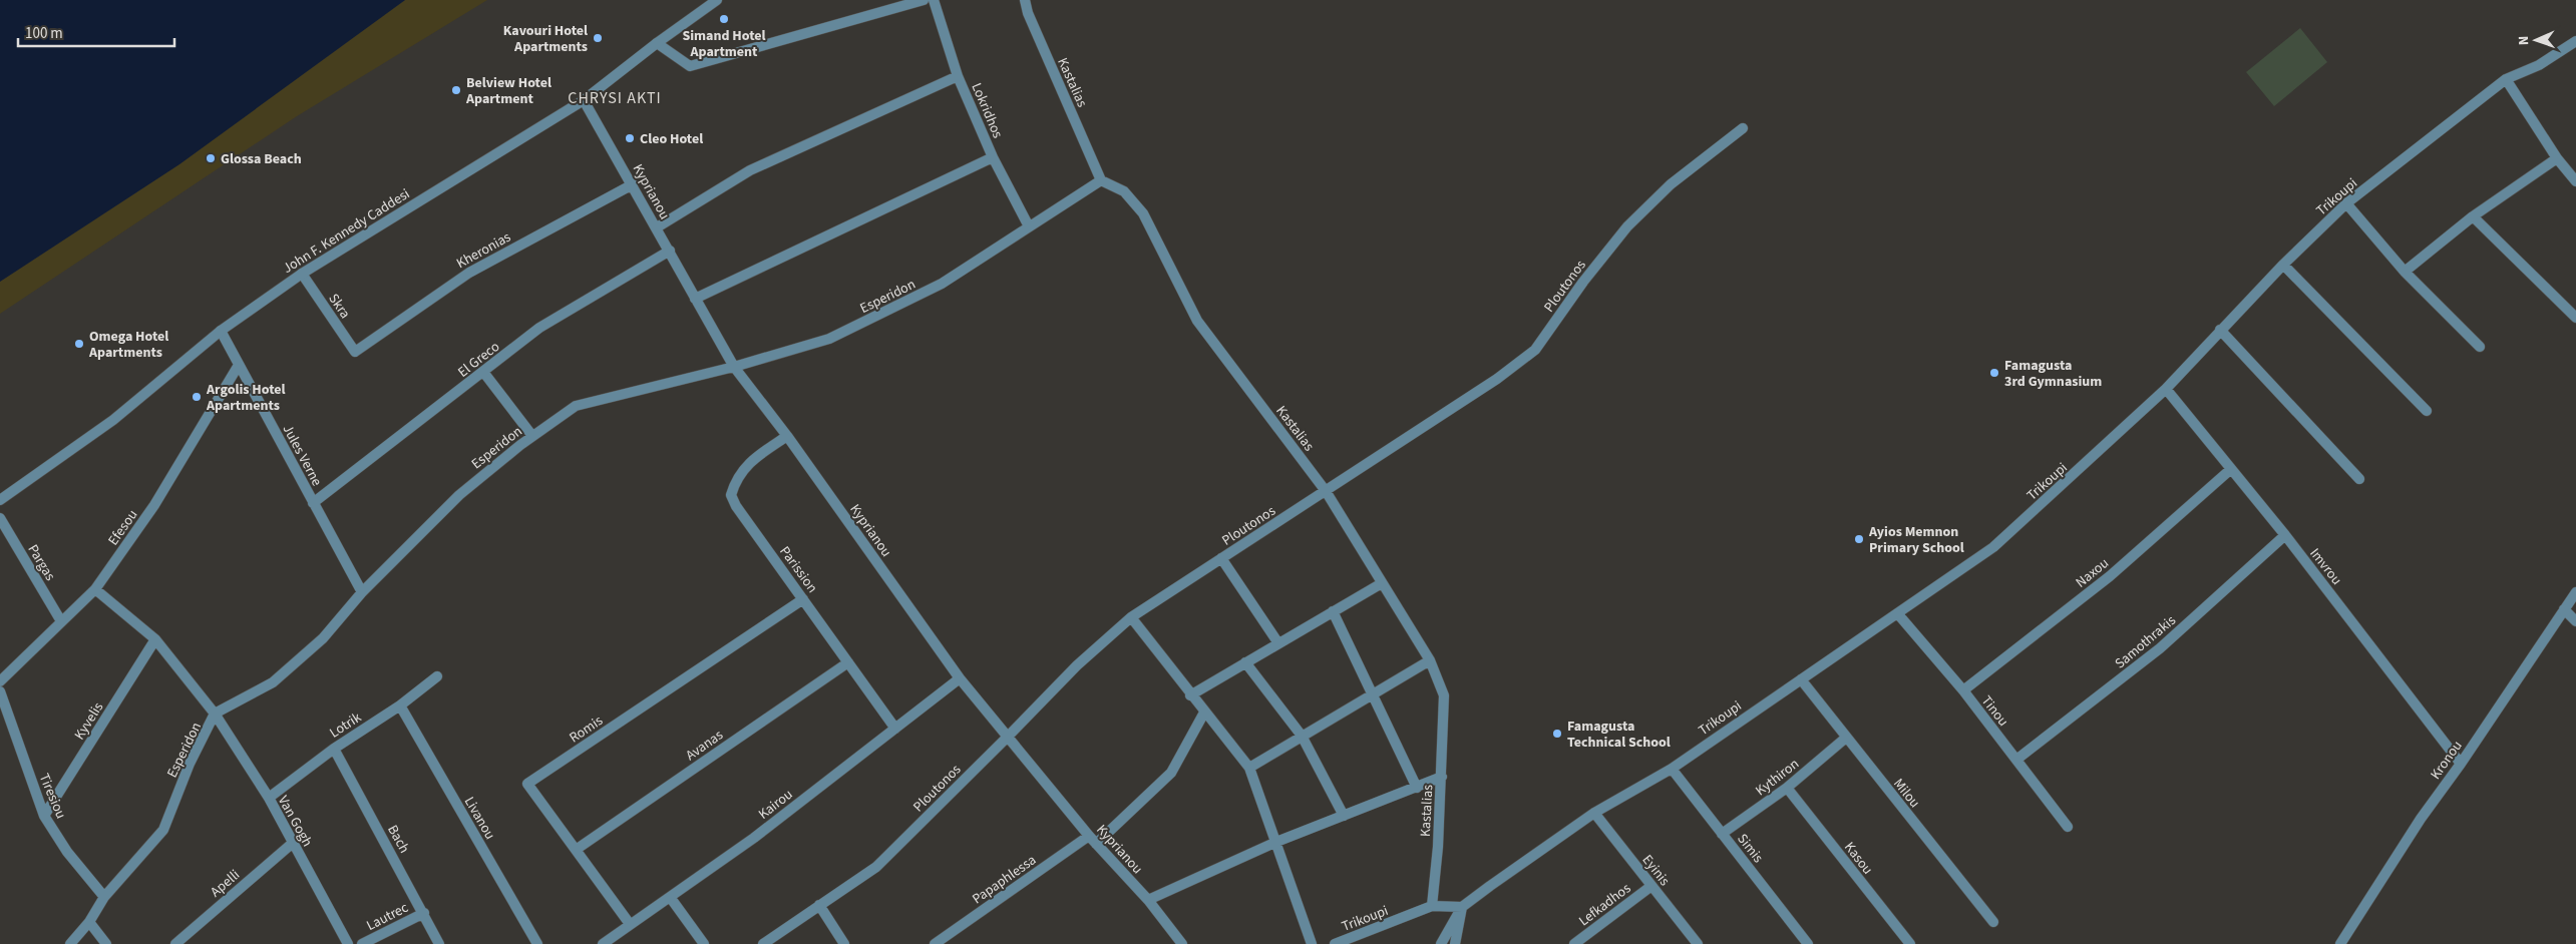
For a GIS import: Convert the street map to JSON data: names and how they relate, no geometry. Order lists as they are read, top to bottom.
{
  "streets": {
    "street": [
      "Kastalias",
      "Lokridhos",
      "Kyprianou",
      "Trikoupi",
      "John F. Kennedy Caddesi",
      "Kheronias",
      "Ploutonos",
      "Esperidon",
      "Skra",
      "El Greco",
      "Jules Verne",
      "Efesou",
      "Pargas",
      "Imvrou",
      "Parission",
      "Naxou",
      "Samothrakis",
      "Tinou",
      "Kyvelis",
      "Lotrik",
      "Romis",
      "Avanas",
      "Kronou",
      "Kythiron",
      "Milou",
      "Tiresiou",
      "Kairou",
      "Livanou",
      "Van Gogh",
      "Bach",
      "Simis",
      "Kasou",
      "Eyinis",
      "Papaphlessa",
      "Apelli",
      "Lefkadhos",
      "Lautrec"
    ]
  },
  "crossings": [
    ["Kastalias", "Trikoupi"],
    ["Kastalias", "Ploutonos"],
    ["Kastalias", "Esperidon"],
    ["Lokridhos", "Esperidon"],
    ["Kyprianou", "John F. Kennedy Caddesi"],
    ["Kyprianou", "Kheronias"],
    ["Kyprianou", "Ploutonos"],
    ["Kyprianou", "Esperidon"],
    ["Kyprianou", "El Greco"],
    ["Kyprianou", "Parission"],
    ["Kyprianou", "Kairou"],
    ["Kyprianou", "Papaphlessa"],
    ["Trikoupi", "Imvrou"],
    ["Trikoupi", "Tinou"],
    ["Trikoupi", "Milou"],
    ["Trikoupi", "Simis"],
    ["Trikoupi", "Eyinis"],
    ["John F. Kennedy Caddesi", "Skra"],
    ["John F. Kennedy Caddesi", "Jules Verne"],
    ["Kheronias", "Skra"],
    ["Esperidon", "Jules Verne"],
    ["Esperidon", "Tiresiou"],
    ["Esperidon", "Van Gogh"],
    ["El Greco", "Jules Verne"],
    ["Jules Verne", "Efesou"],
    ["Efesou", "Pargas"],
    ["Efesou", "Van Gogh"],
    ["Imvrou", "Naxou"],
    ["Imvrou", "Samothrakis"],
    ["Imvrou", "Kronou"],
    ["Parission", "Romis"],
    ["Parission", "Avanas"],
    ["Parission", "Kairou"],
    ["Naxou", "Tinou"],
    ["Samothrakis", "Tinou"],
    ["Kyvelis", "Tiresiou"],
    ["Kyvelis", "Van Gogh"],
    ["Lotrik", "Livanou"],
    ["Lotrik", "Van Gogh"],
    ["Lotrik", "Bach"],
    ["Romis", "Avanas"],
    ["Romis", "Kairou"],
    ["Kythiron", "Milou"],
    ["Kythiron", "Simis"],
    ["Kythiron", "Kasou"],
    ["Van Gogh", "Apelli"],
    ["Bach", "Lautrec"],
    ["Eyinis", "Lefkadhos"]
  ],
  "districts": ["CHRYSI AKTI"],
  "places": [
    "Simand Hotel Apartment",
    "Kavouri Hotel Apartments",
    "Belview Hotel Apartment",
    "Cleo Hotel",
    "Glossa Beach",
    "Omega Hotel Apartments",
    "Famagusta 3rd Gymnasium",
    "Argolis Hotel Apartments",
    "Ayios Memnon Primary School",
    "Famagusta Technical School"
  ],
  "scale_bar": "100 m",
  "north": "left"
}
